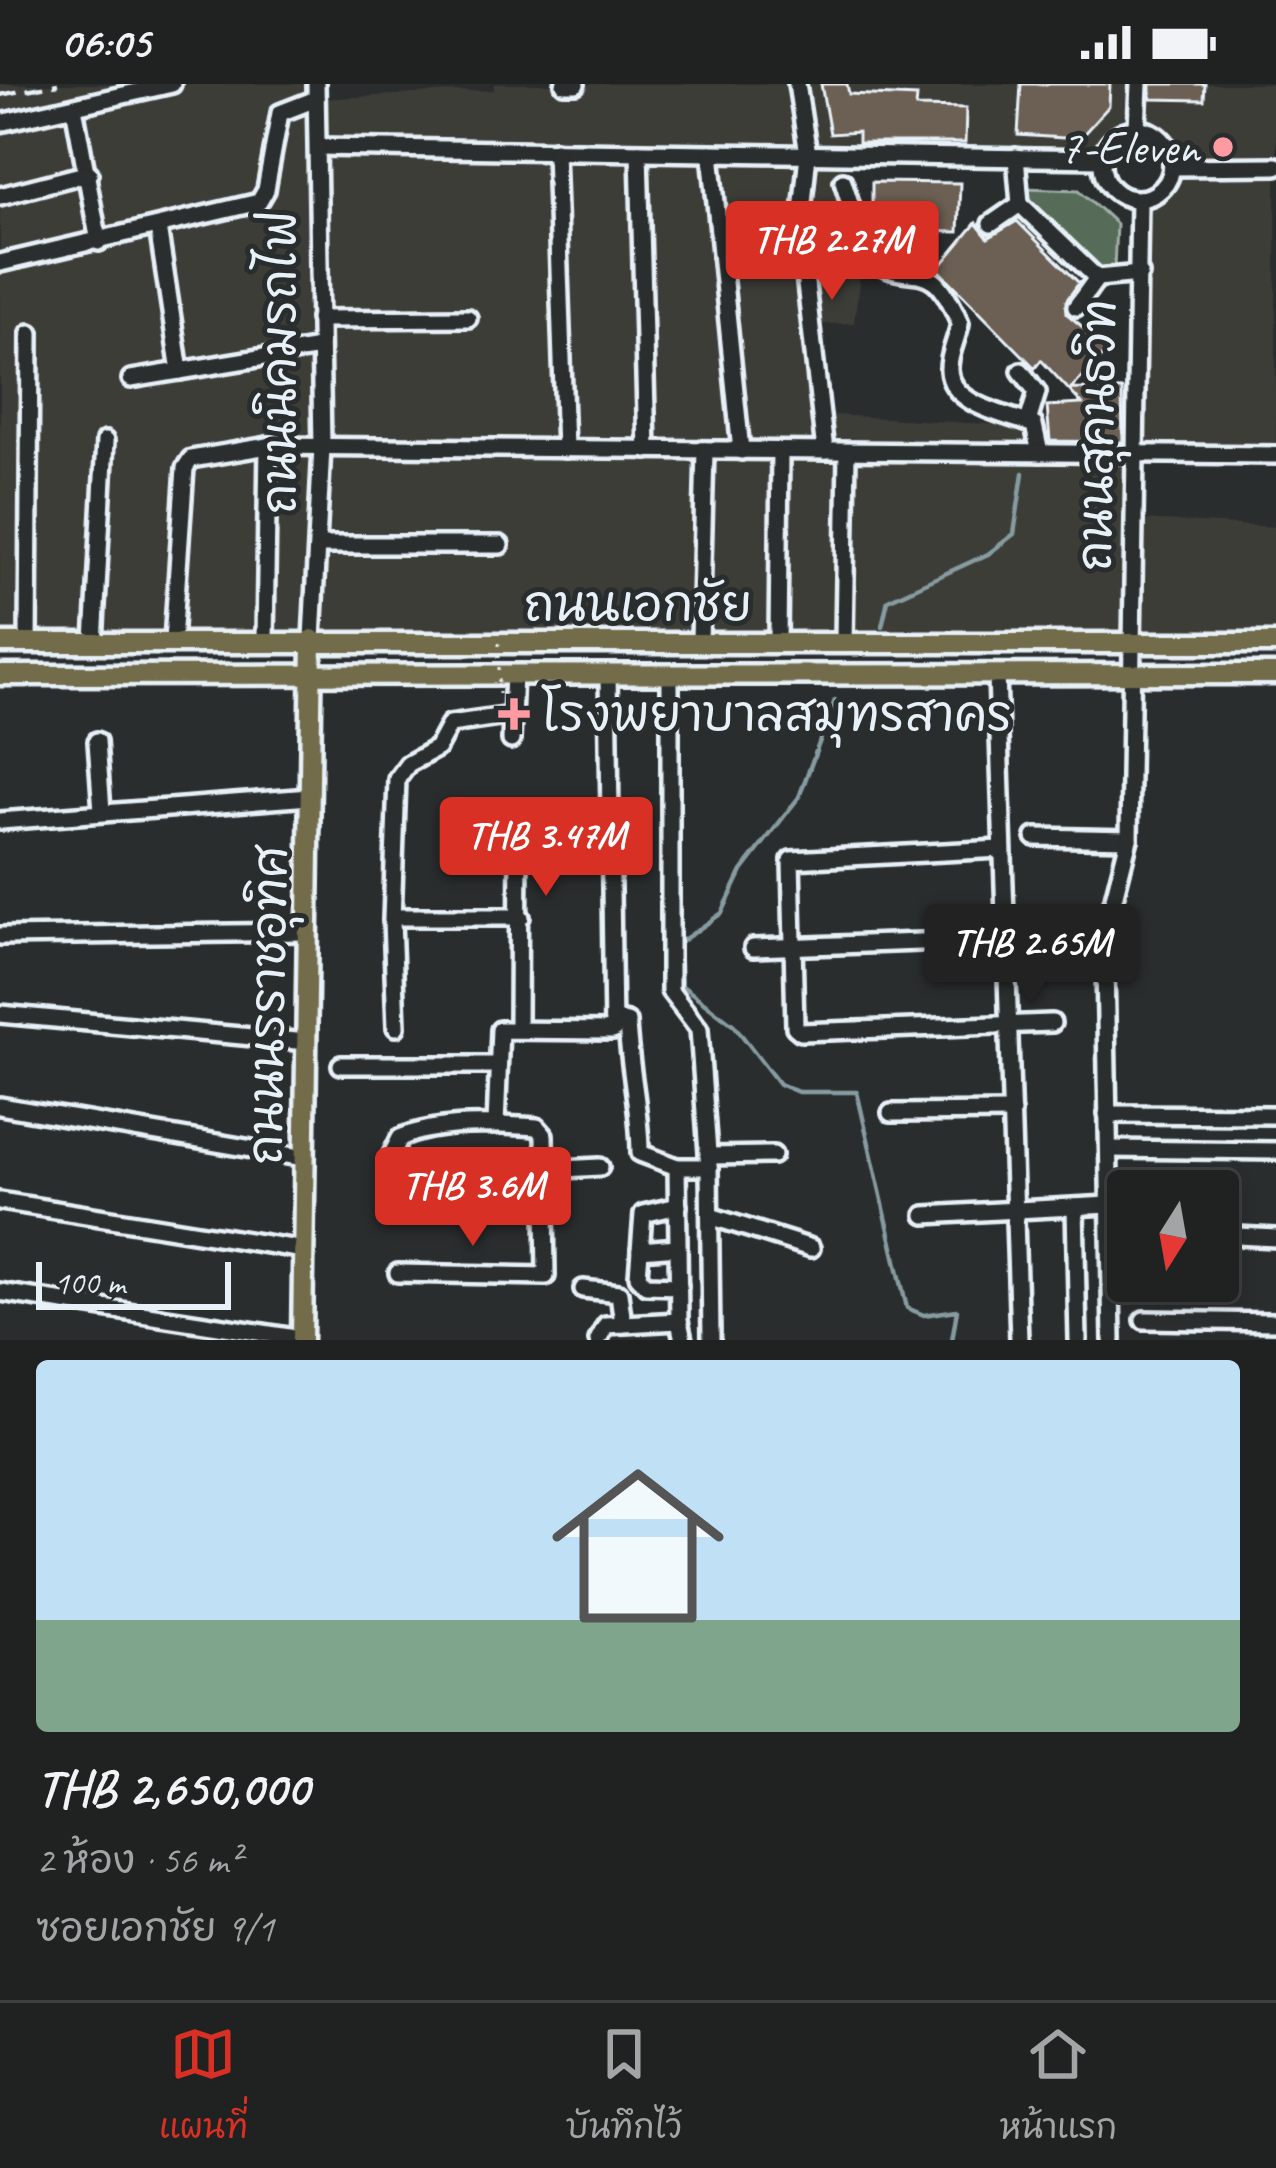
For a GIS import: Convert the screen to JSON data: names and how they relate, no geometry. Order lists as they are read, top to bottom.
{
  "streets": {
    "main road": ["ถนนเอกชัย", "ถนนนรราชอุทิศ"],
    "street": ["ถนนนิคมรถไฟ", "ถนนสุคนธวิท"]
  },
  "crossings": [
    ["ถนนนิคมรถไฟ", "ถนนเอกชัย"],
    ["ถนนนิคมรถไฟ", "ถนนนรราชอุทิศ"],
    ["ถนนสุคนธวิท", "ถนนเอกชัย"],
    ["ถนนเอกชัย", "ถนนนรราชอุทิศ"]
  ],
  "places": {
    "other": ["7-Eleven"],
    "health": ["โรงพยาบาลสมุทรสาคร"]
  },
  "scale_bar": "100 m",
  "north": "bottom",
  "page": {
    "status": "06:05",
    "price": [
      "THB 2.27M",
      "THB 3.47M",
      "THB 2.65M",
      "THB 3.6M"
    ],
    "scale": "100 m",
    "list": [
      {
        "name": "THB 2,650,000",
        "note": "2 ห้อง · 56 m² · ซอยเอกชัย 9/1"
      }
    ],
    "tabs": ["แผนที่", "บันทึกไว้", "หน้าแรก"]
  }
}
